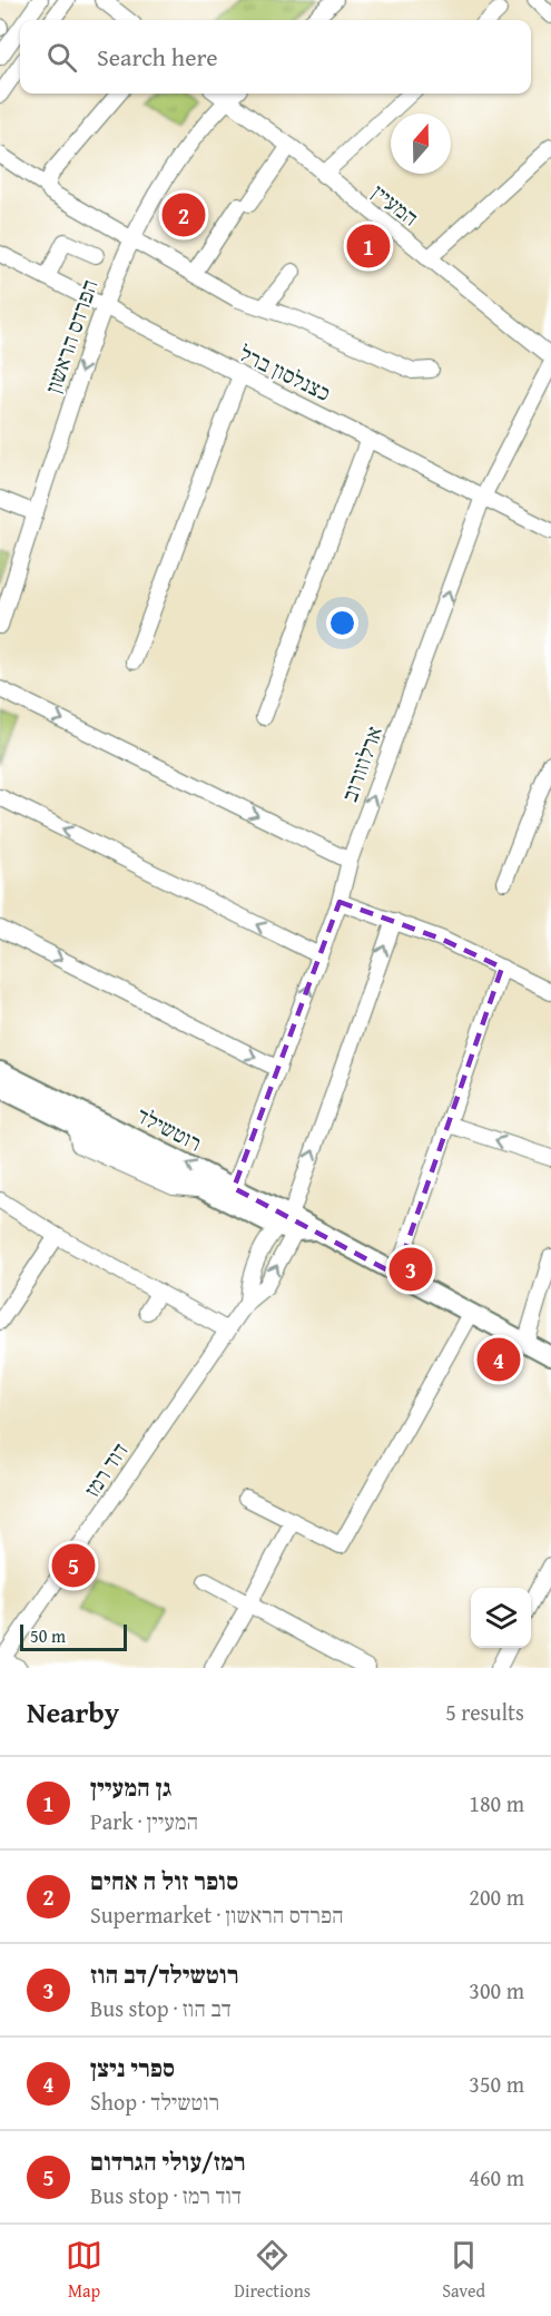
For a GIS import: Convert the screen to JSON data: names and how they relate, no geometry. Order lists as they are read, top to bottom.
{
  "streets": {
    "main road": ["רוטשילד"],
    "street": [
      "המעיין",
      "הפרדס הראשון",
      "כצנלסון ברל",
      "ארלוזורוב",
      "דוד רמז"
    ]
  },
  "crossings": [
    ["המעיין", "הפרדס הראשון"],
    ["הפרדס הראשון", "כצנלסון ברל"],
    ["כצנלסון ברל", "ארלוזורוב"],
    ["ארלוזורוב", "רוטשילד"],
    ["רוטשילד", "דוד רמז"]
  ],
  "one_way": ["הפרדס הראשון"],
  "scale_bar": "50 m",
  "north": "top",
  "page": {
    "search": "Search here",
    "pins": [
      "2",
      "1",
      "3",
      "4",
      "5"
    ],
    "scale": "50 m",
    "heading": ["Nearby", "5 results"],
    "list": [
      {
        "mark": "1",
        "name": "גן המעיין",
        "note": "Park · המעיין",
        "value": "180 m"
      },
      {
        "mark": "2",
        "name": "סופר זול ה אחים",
        "note": "Supermarket · הפרדס הראשון",
        "value": "200 m"
      },
      {
        "mark": "3",
        "name": "רוטשילד/דב הוז",
        "note": "Bus stop · דב הוז",
        "value": "300 m"
      },
      {
        "mark": "4",
        "name": "ספרי ניצן",
        "note": "Shop · רוטשילד",
        "value": "350 m"
      },
      {
        "mark": "5",
        "name": "רמז/עולי הגרדום",
        "note": "Bus stop · דוד רמז",
        "value": "460 m"
      }
    ],
    "nav": ["Map", "Directions", "Saved"]
  }
}
